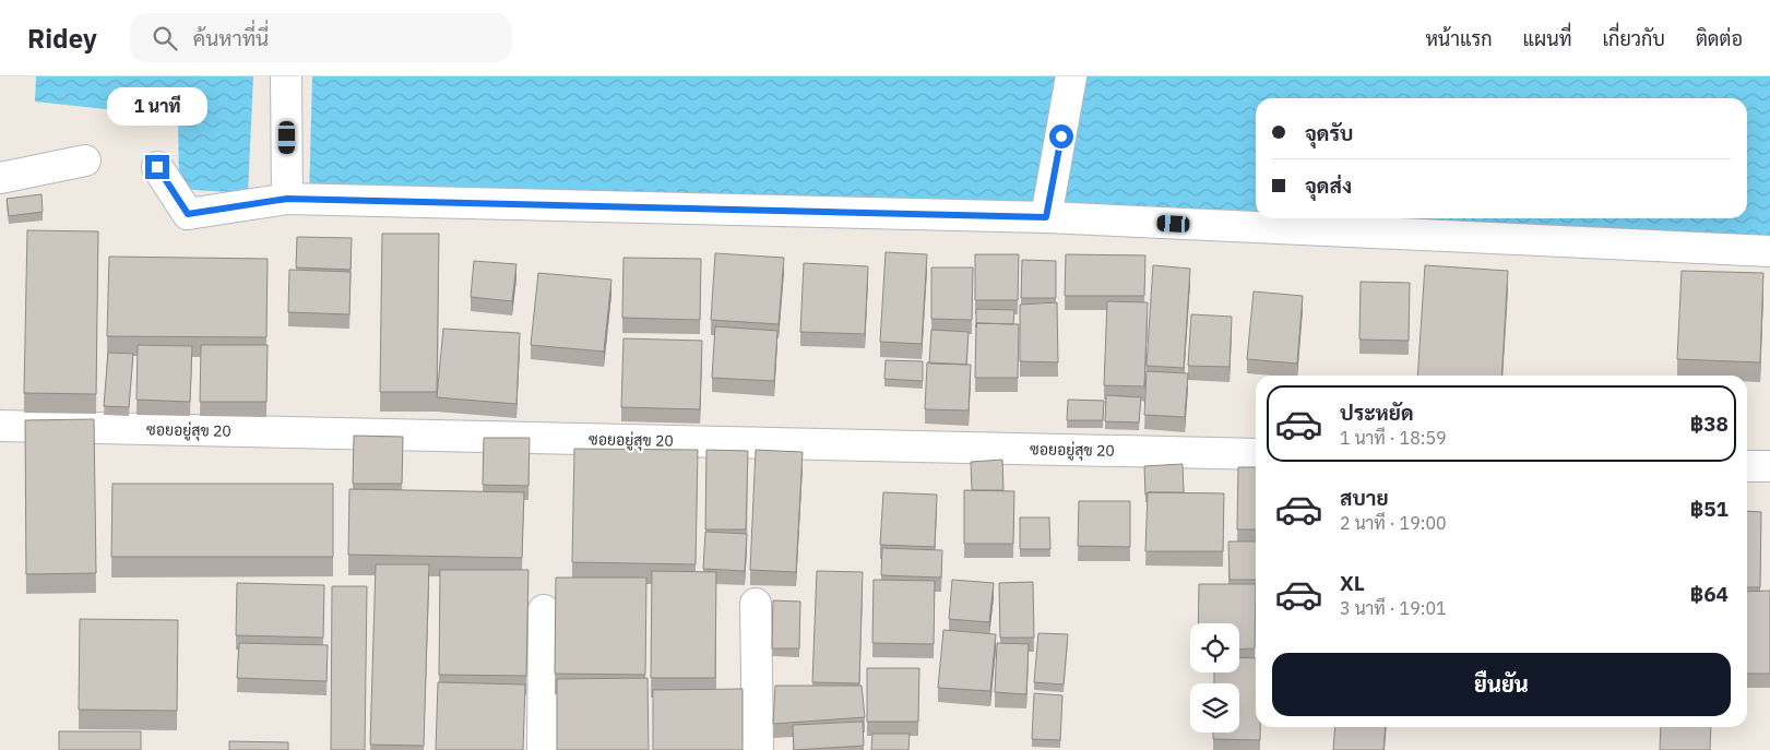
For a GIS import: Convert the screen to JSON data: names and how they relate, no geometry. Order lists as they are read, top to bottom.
{
  "streets": {
    "street": ["ซอยอยู่สุข 20"]
  },
  "page": {
    "header": "Ridey",
    "search": "ค้นหาที่นี่",
    "nav": [
      "หน้าแรก",
      "แผนที่",
      "เกี่ยวกับ",
      "ติดต่อ"
    ],
    "bubble": "1 นาที",
    "banner": ["จุดรับ", "จุดส่ง"],
    "list": [
      {
        "name": "ประหยัด",
        "note": "1 นาที · 18:59",
        "value": "฿38"
      },
      {
        "name": "สบาย",
        "note": "2 นาที · 19:00",
        "value": "฿51"
      },
      {
        "name": "XL",
        "note": "3 นาที · 19:01",
        "value": "฿64"
      }
    ],
    "buttons": "ยืนยัน"
  }
}
